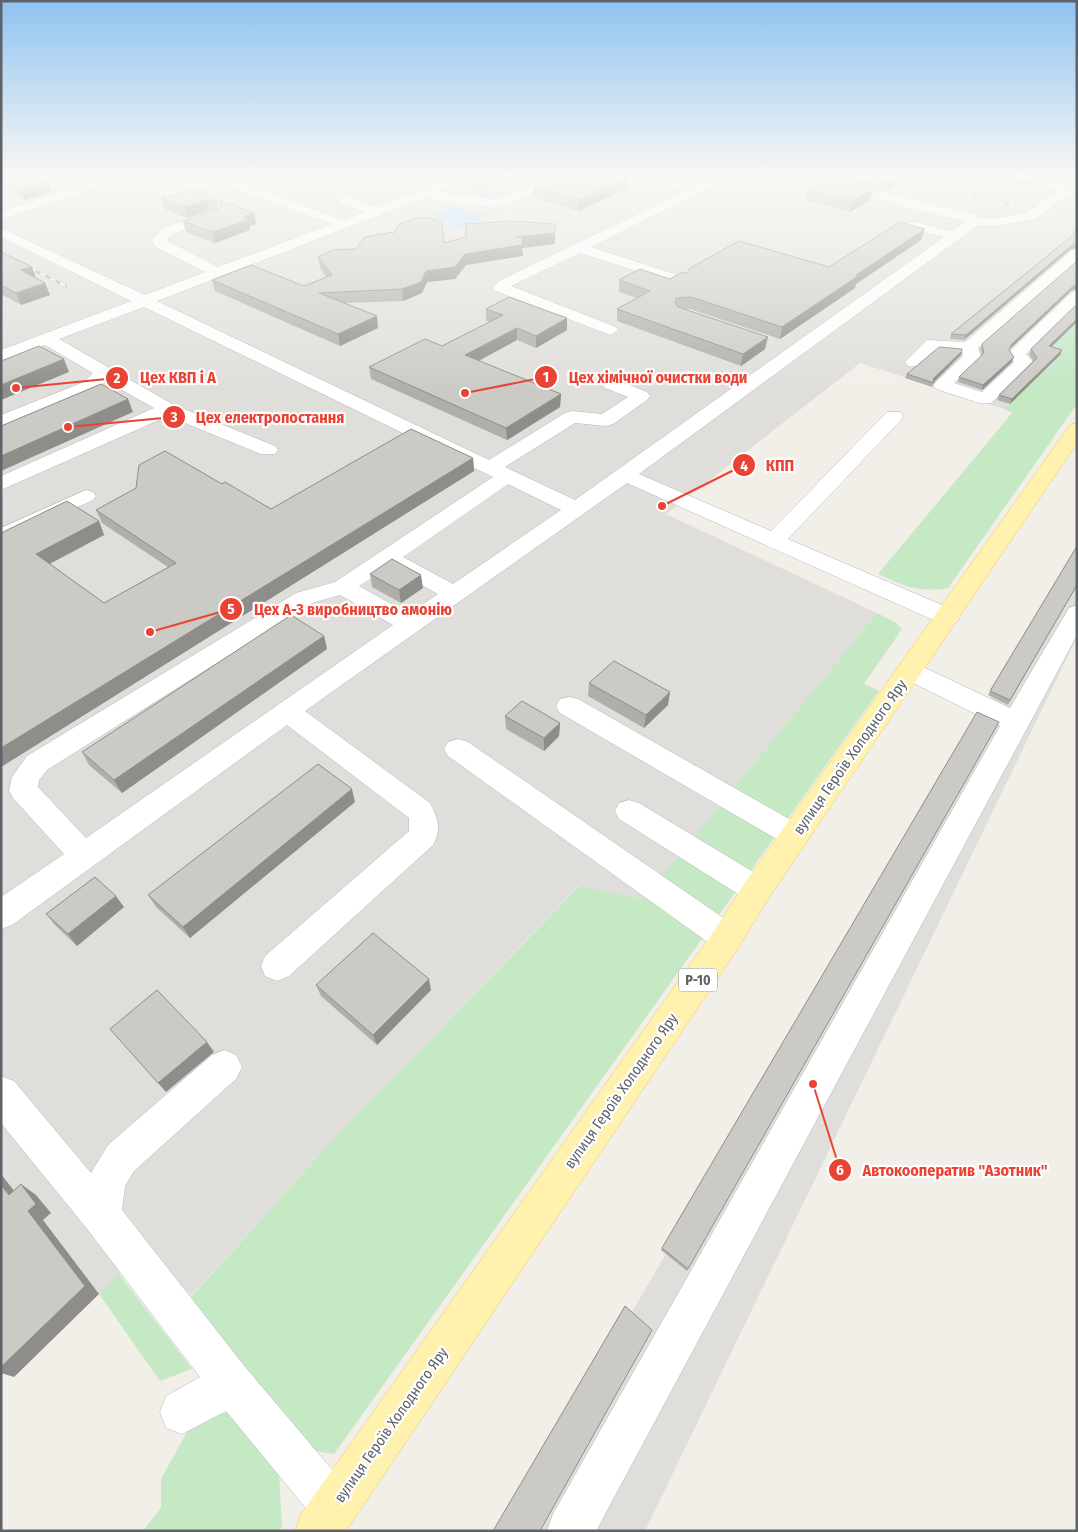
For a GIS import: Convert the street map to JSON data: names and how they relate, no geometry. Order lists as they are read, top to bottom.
{
  "streets": {
    "main road": ["вулиця Героїв Холодного Яру", "Р-10"]
  },
  "places": [
    "Цех КВП і А",
    "Цех хімічної очистки води",
    "Цех електропостання",
    "КПП",
    "Цех А-3 виробництво амонію",
    "Автокооператив \"Азотник\""
  ]
}
